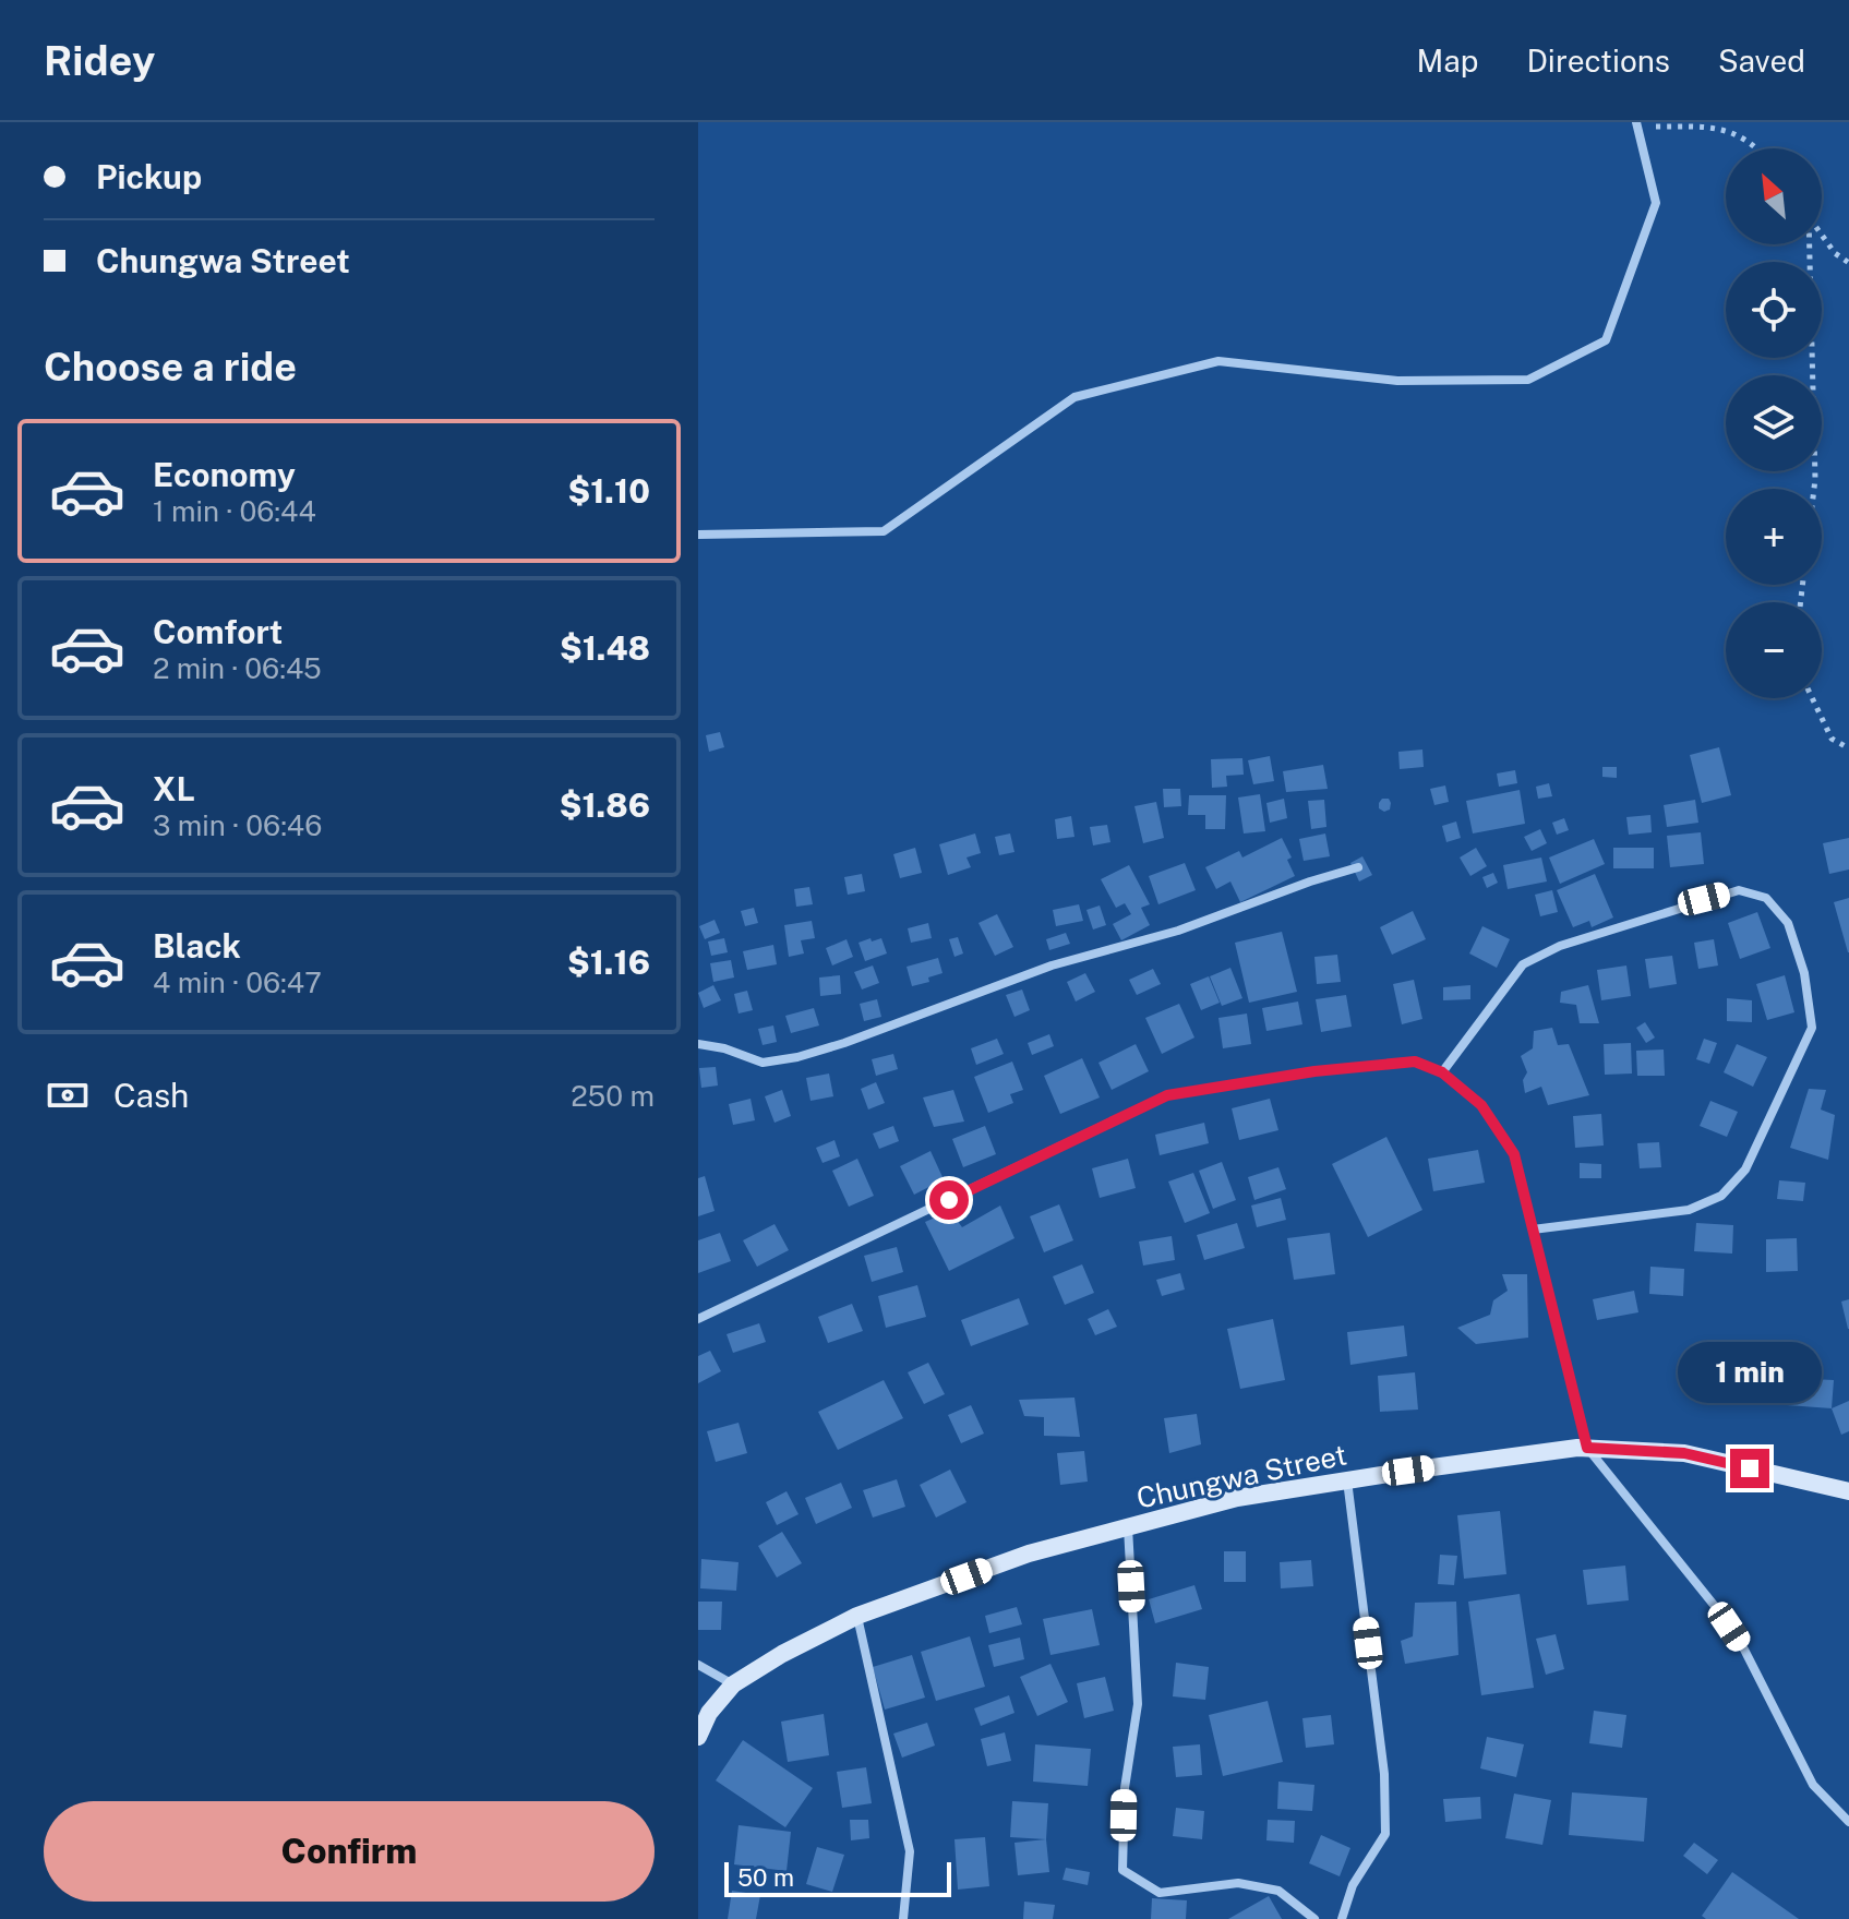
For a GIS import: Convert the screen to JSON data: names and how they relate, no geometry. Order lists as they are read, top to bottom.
{
  "streets": {
    "street": ["Chungwa Street"]
  },
  "scale_bar": "50 m",
  "north": "top left",
  "page": {
    "header": "Ridey",
    "nav": ["Map", "Directions", "Saved"],
    "banner": ["Pickup", "Chungwa Street"],
    "map_buttons": ["+", "−"],
    "heading": "Choose a ride",
    "list": [
      {
        "name": "Economy",
        "note": "1 min · 06:44",
        "value": "$1.10"
      },
      {
        "name": "Comfort",
        "note": "2 min · 06:45",
        "value": "$1.48"
      },
      {
        "name": "XL",
        "note": "3 min · 06:46",
        "value": "$1.86"
      },
      {
        "name": "Black",
        "note": "4 min · 06:47",
        "value": "$1.16"
      }
    ],
    "pay": ["Cash", "250 m"],
    "bubble": "1 min",
    "buttons": "Confirm",
    "scale": "50 m"
  }
}
